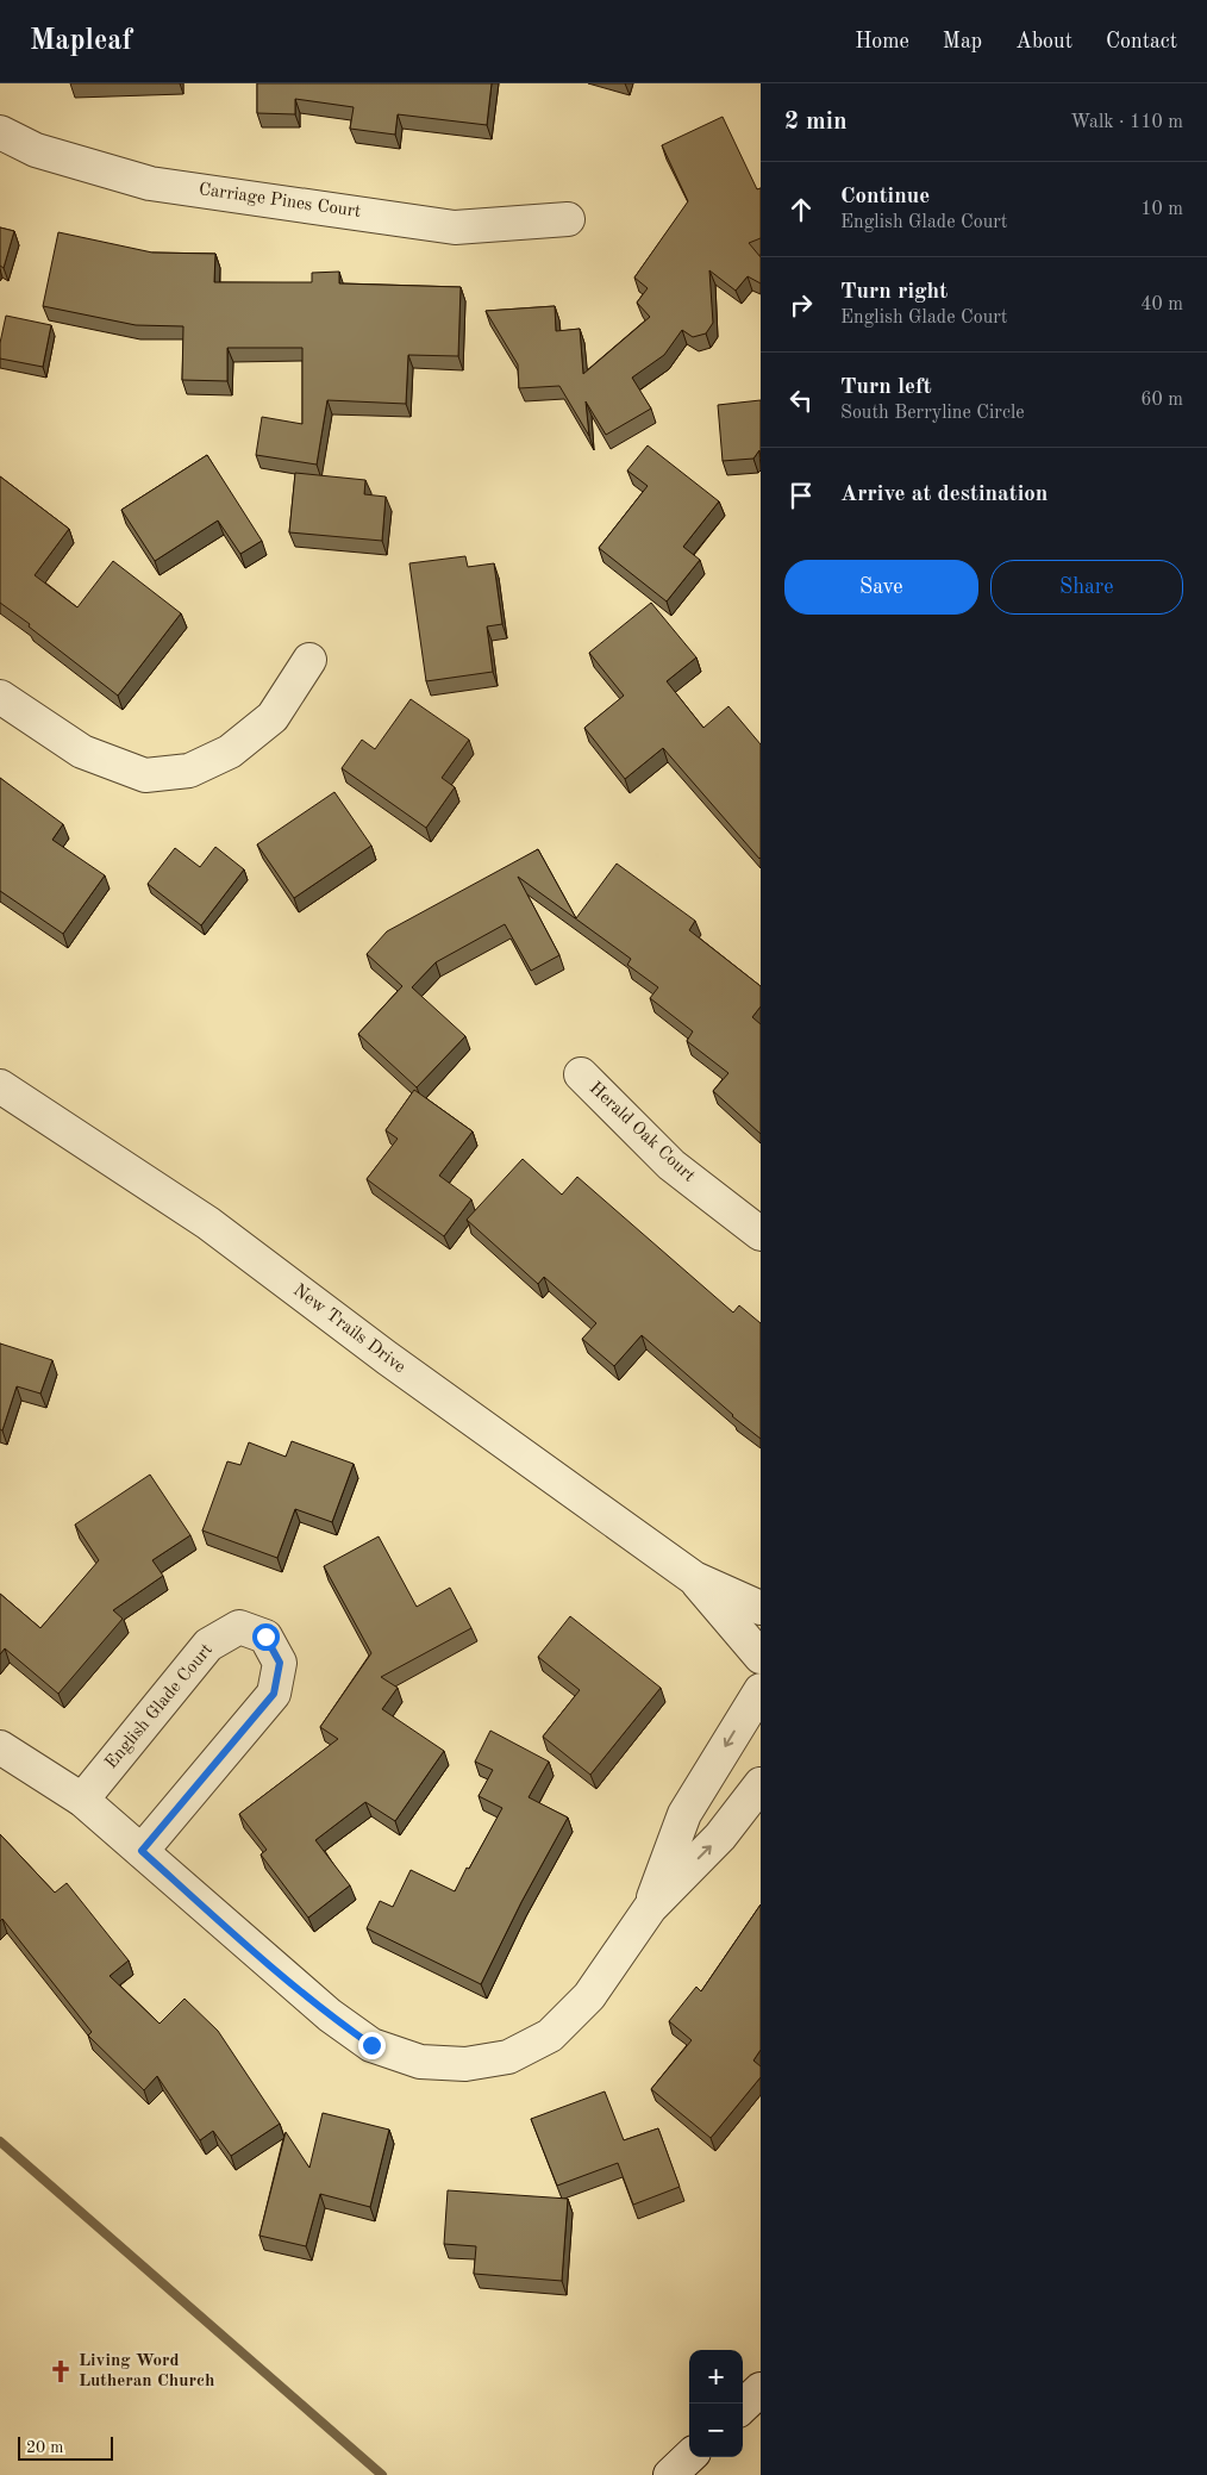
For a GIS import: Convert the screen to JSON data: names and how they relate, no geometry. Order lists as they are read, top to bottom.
{
  "streets": {
    "street": [
      "Carriage Pines Court",
      "Herald Oak Court",
      "New Trails Drive",
      "English Glade Court"
    ]
  },
  "places": {
    "church": ["Living Word Lutheran Church"]
  },
  "scale_bar": "20 m",
  "page": {
    "header": "Mapleaf",
    "nav": [
      "Home",
      "Map",
      "About",
      "Contact"
    ],
    "heading": ["2 min", "Walk · 110 m"],
    "list": [
      ["Continue", "English Glade Court", "10 m"],
      ["Turn right", "English Glade Court", "40 m"],
      ["Turn left", "South Berryline Circle", "60 m"],
      "Arrive at destination"
    ],
    "buttons": ["Save", "Share"],
    "map_buttons": ["+", "−"],
    "scale": "20 m"
  }
}
